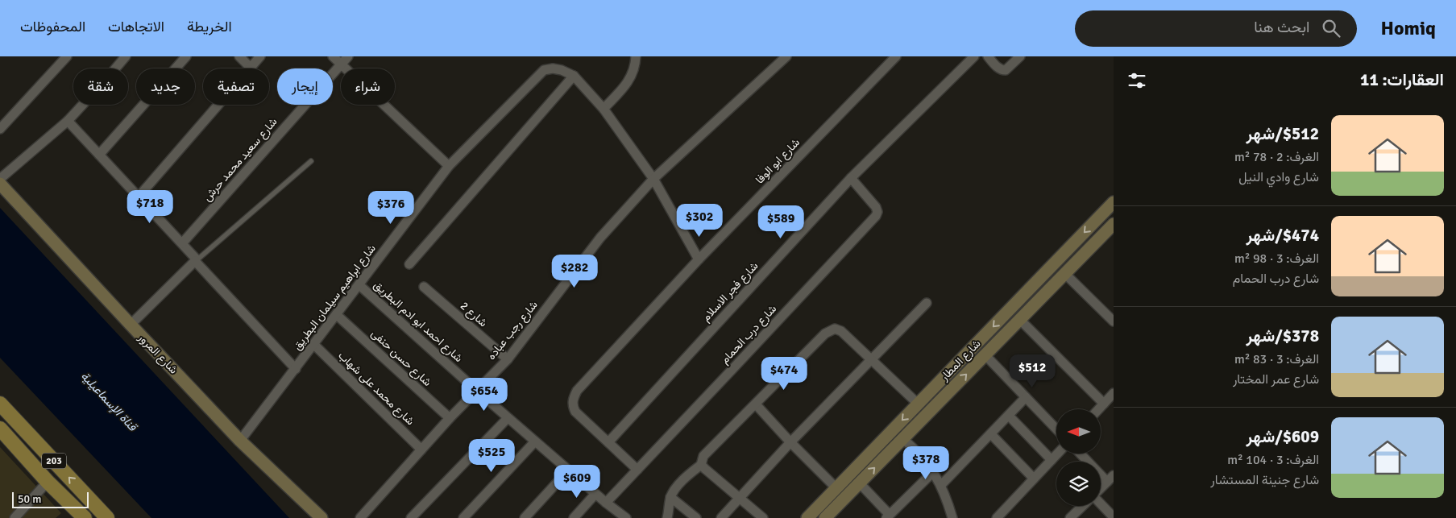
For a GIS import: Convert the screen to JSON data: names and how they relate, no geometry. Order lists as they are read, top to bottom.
{
  "streets": {
    "main road": ["203"],
    "street": [
      "شارع سعيد محمد حرش",
      "شارع ابو الوفا",
      "شارع فجر الاسلام",
      "شارع ابراهيم سيلمان البطريق",
      "شارع 2",
      "شارع احمد ابو ادم البطريق",
      "شارع رجب عباده",
      "شارع درب الحمام",
      "شارع المرور",
      "شارع حسن حنفى",
      "شارع المطار",
      "شارع محمد على شهاب"
    ]
  },
  "crossings": [
    ["شارع ابو الوفا", "شارع فجر الاسلام"],
    ["شارع فجر الاسلام", "شارع درب الحمام"],
    ["شارع ابراهيم سيلمان البطريق", "شارع احمد ابو ادم البطريق"],
    ["شارع ابراهيم سيلمان البطريق", "شارع المرور"],
    ["شارع ابراهيم سيلمان البطريق", "شارع حسن حنفى"],
    ["شارع ابراهيم سيلمان البطريق", "شارع محمد على شهاب"],
    ["شارع 2", "شارع رجب عباده"],
    ["شارع احمد ابو ادم البطريق", "شارع رجب عباده"],
    ["شارع احمد ابو ادم البطريق", "شارع درب الحمام"],
    ["شارع رجب عباده", "شارع حسن حنفى"],
    ["شارع رجب عباده", "شارع محمد على شهاب"]
  ],
  "water": ["قناة الإسماعيلية"],
  "scale_bar": "50 m",
  "north": "left",
  "page": {
    "header": "Homiq",
    "search": "ابحث هنا",
    "nav": ["الخريطة", "الاتجاهات", "المحفوظات"],
    "heading": "العقارات: 11",
    "chip": [
      "شراء",
      "إيجار",
      "تصفية",
      "جديد",
      "شقة"
    ],
    "list": [
      {
        "name": "$512/شهر",
        "note": "الغرف: 2 · 78 m² · شارع وادي النيل"
      },
      {
        "name": "$474/شهر",
        "note": "الغرف: 3 · 98 m² · شارع درب الحمام"
      },
      {
        "name": "$378/شهر",
        "note": "الغرف: 3 · 83 m² · شارع عمر المختار"
      },
      {
        "name": "$609/شهر",
        "note": "الغرف: 3 · 104 m² · شارع جنينة المستشار"
      }
    ],
    "price": [
      "$718",
      "$376",
      "$302",
      "$589",
      "$282",
      "$512",
      "$474",
      "$654",
      "$525",
      "$378",
      "$609"
    ],
    "scale": "50 m"
  }
}
